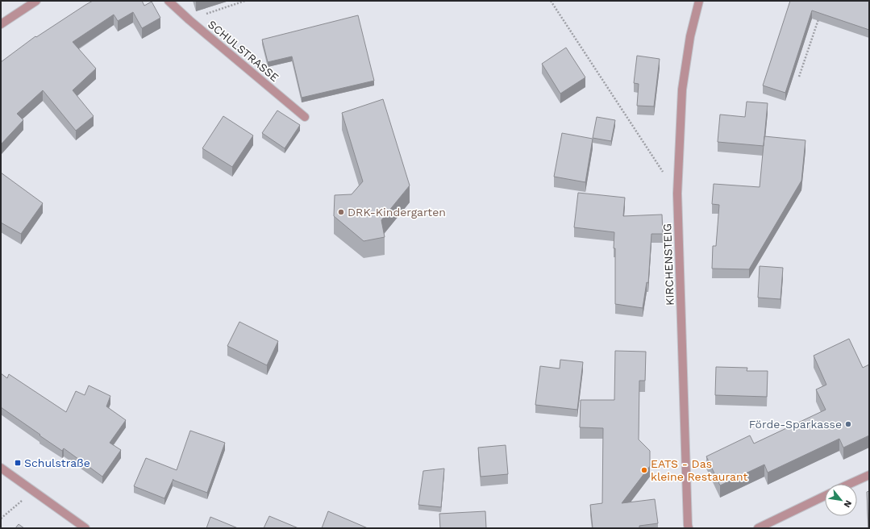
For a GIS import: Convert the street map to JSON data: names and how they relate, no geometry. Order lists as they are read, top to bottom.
{
  "streets": {
    "street": ["SCHULSTRASSE", "KIRCHENSTEIG"]
  },
  "places": {
    "other": ["DRK-Kindergarten", "Förde-Sparkasse", "EATS - Das kleine Restaurant"],
    "transit": ["Schulstraße"]
  },
  "north": "bottom right"
}
